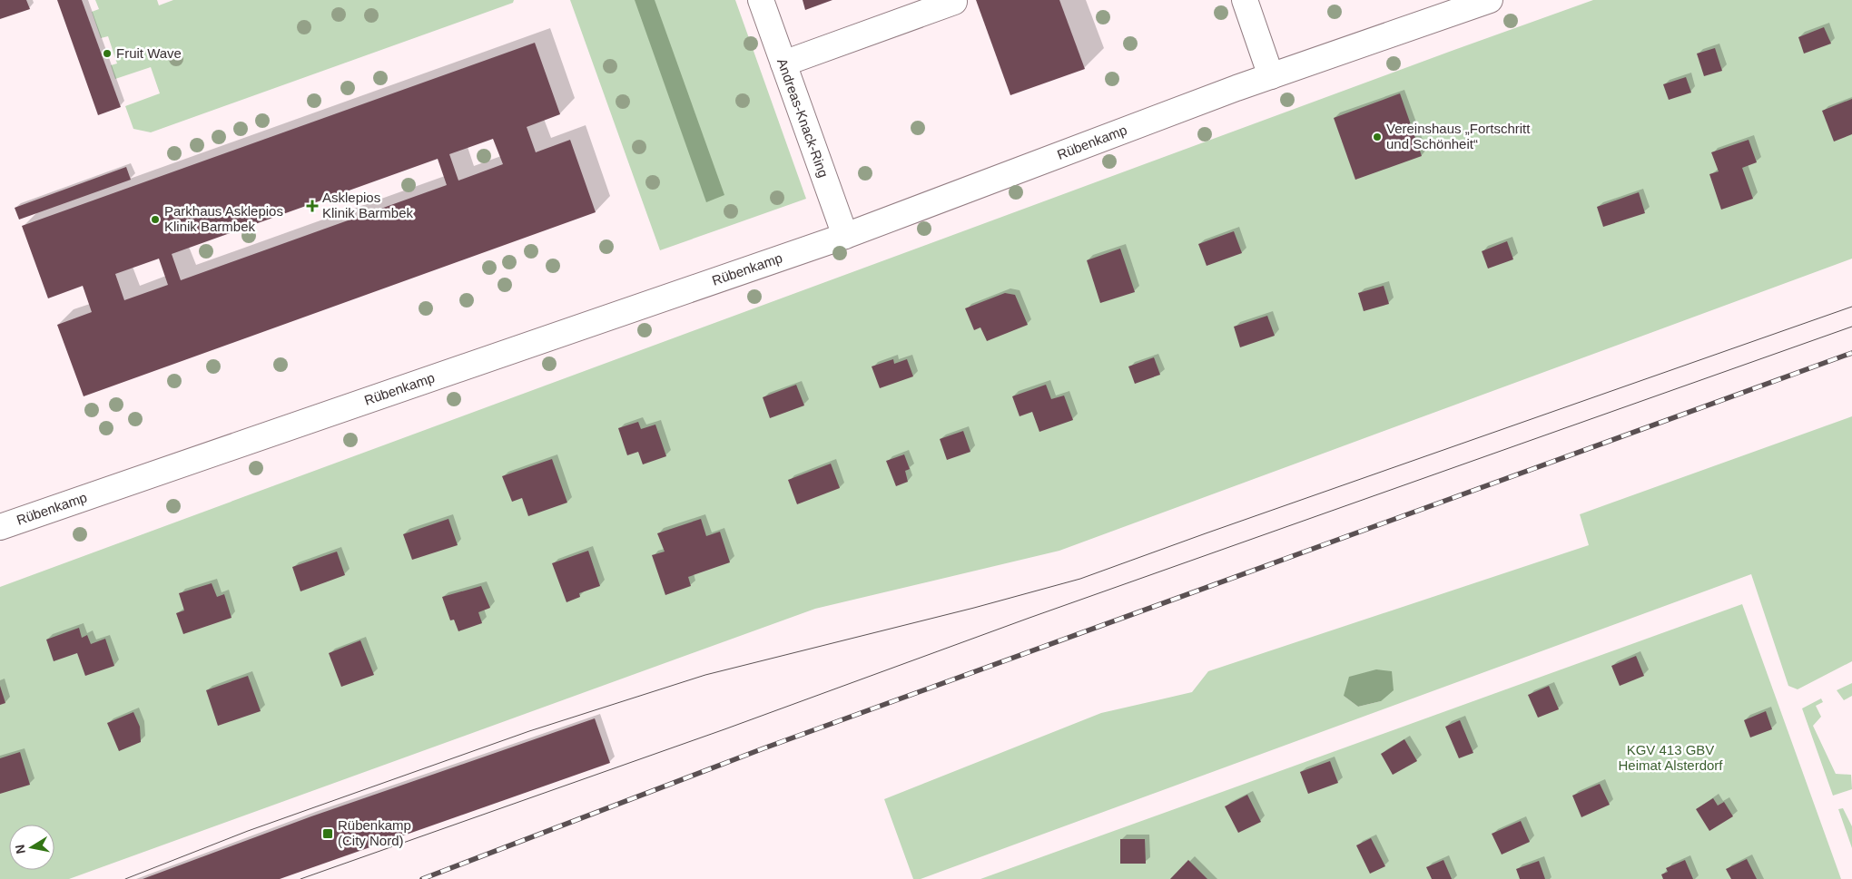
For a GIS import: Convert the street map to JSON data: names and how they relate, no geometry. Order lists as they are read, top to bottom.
{
  "streets": {
    "street": ["Andreas-Knack-Ring", "Rübenkamp"]
  },
  "crossings": [
    ["Andreas-Knack-Ring", "Rübenkamp"]
  ],
  "parks": ["KGV 413 GBV Heimat Alsterdorf"],
  "places": {
    "other": ["Fruit Wave", "Vereinshaus „Fortschritt und Schönheit“", "Parkhaus Asklepios Klinik Barmbek"],
    "health": ["Asklepios Klinik Barmbek"],
    "transit": ["Rübenkamp (City Nord)"]
  },
  "north": "left"
}
